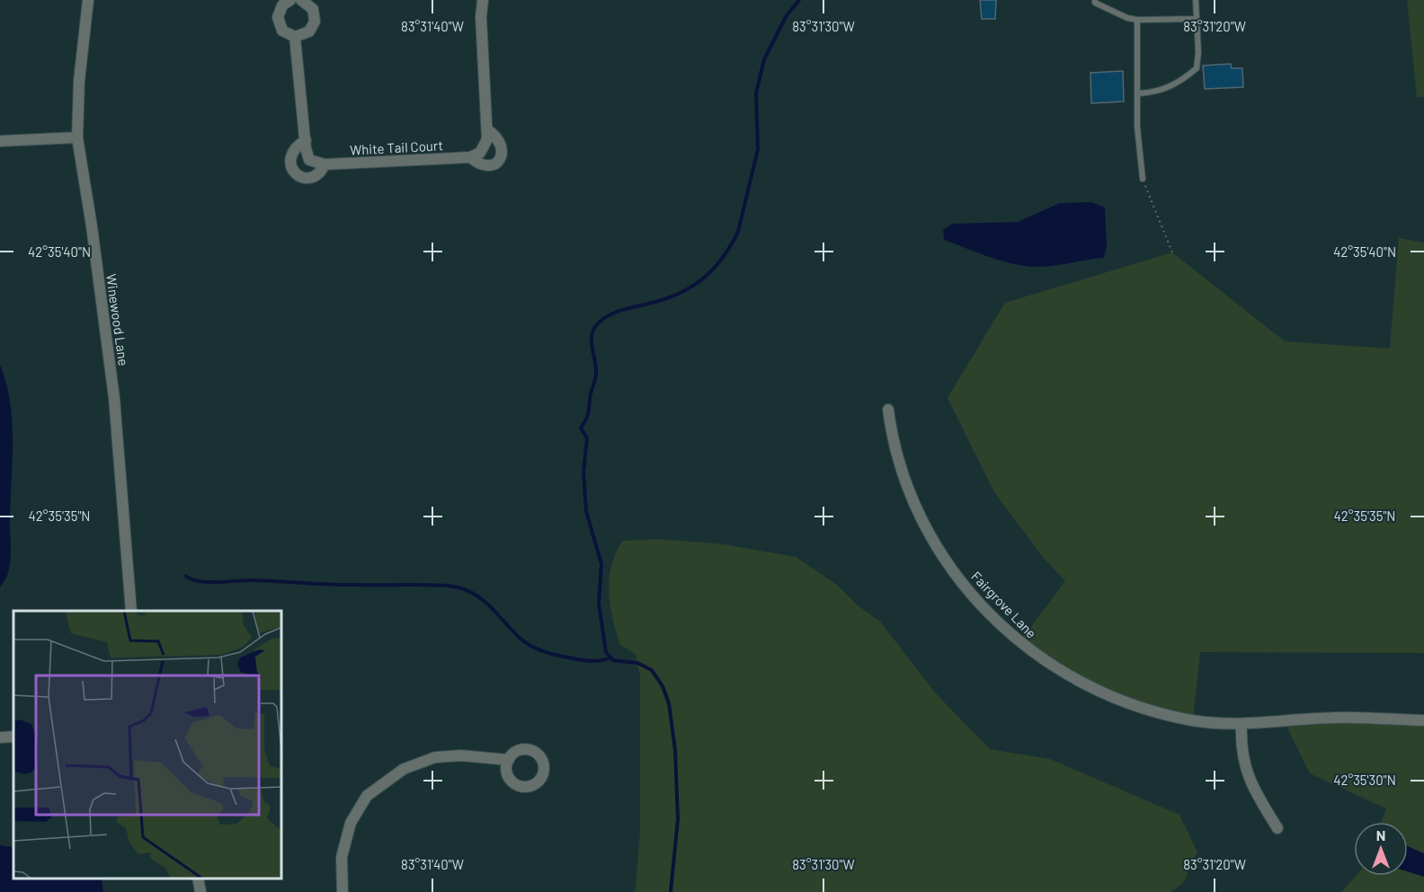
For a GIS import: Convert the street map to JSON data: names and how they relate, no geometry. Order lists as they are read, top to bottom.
{
  "streets": {
    "street": ["White Tail Court", "Winewood Lane", "Fairgrove Lane"]
  },
  "north": "top",
  "coordinates": [
    "83°31'40\"W",
    "83°31'30\"W",
    "83°31'20\"W",
    "42°35'40\"N",
    "42°35'35\"N",
    "42°35'30\"N"
  ]
}
